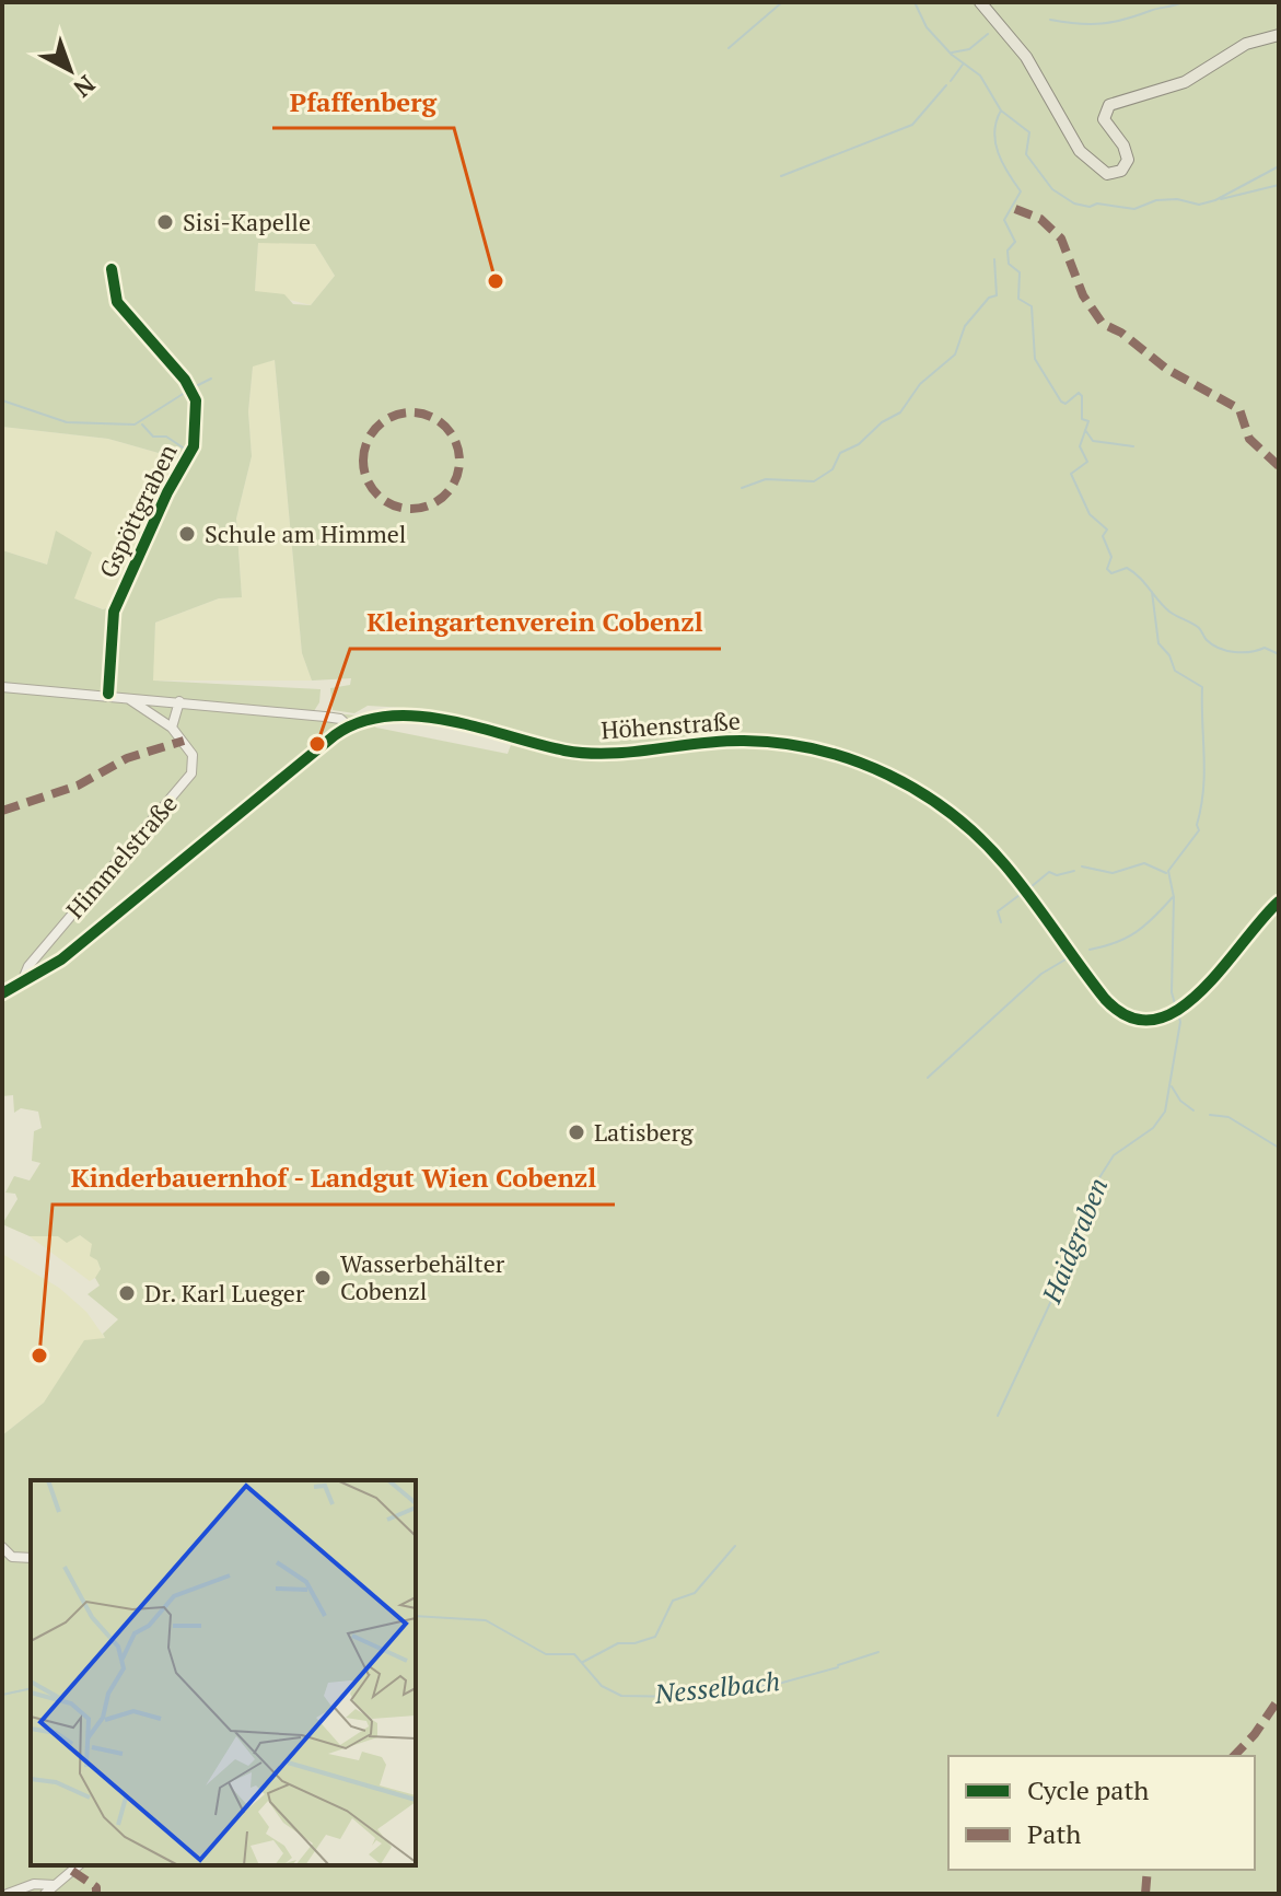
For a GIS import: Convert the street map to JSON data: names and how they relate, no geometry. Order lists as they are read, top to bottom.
{
  "streets": {
    "street": ["Gspöttgraben", "Höhenstraße", "Himmelstraße"]
  },
  "crossings": [
    ["Gspöttgraben", "Himmelstraße"],
    ["Höhenstraße", "Himmelstraße"]
  ],
  "water": ["Haidgraben", "Nesselbach"],
  "places": [
    "Sisi-Kapelle",
    "Pfaffenberg",
    "Schule am Himmel",
    "Kleingartenverein Cobenzl",
    "Latisberg",
    "Wasserbehälter Cobenzl",
    "Dr. Karl Lueger",
    "Kinderbauernhof - Landgut Wien Cobenzl"
  ],
  "legend": ["Cycle path", "Path"],
  "north": "bottom right"
}
